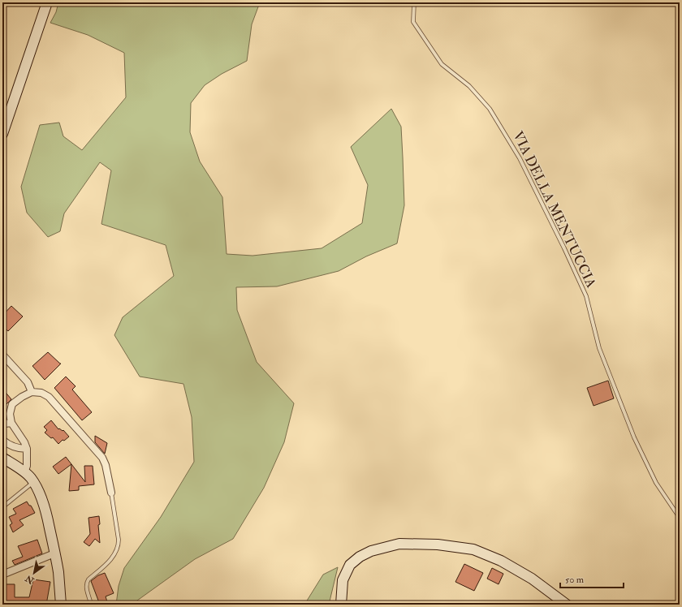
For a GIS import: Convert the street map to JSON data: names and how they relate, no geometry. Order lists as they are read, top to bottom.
{
  "streets": {
    "lane": ["VIA DELLA MENTUCCIA"]
  },
  "scale_bar": "50 m",
  "north": "bottom left"
}
